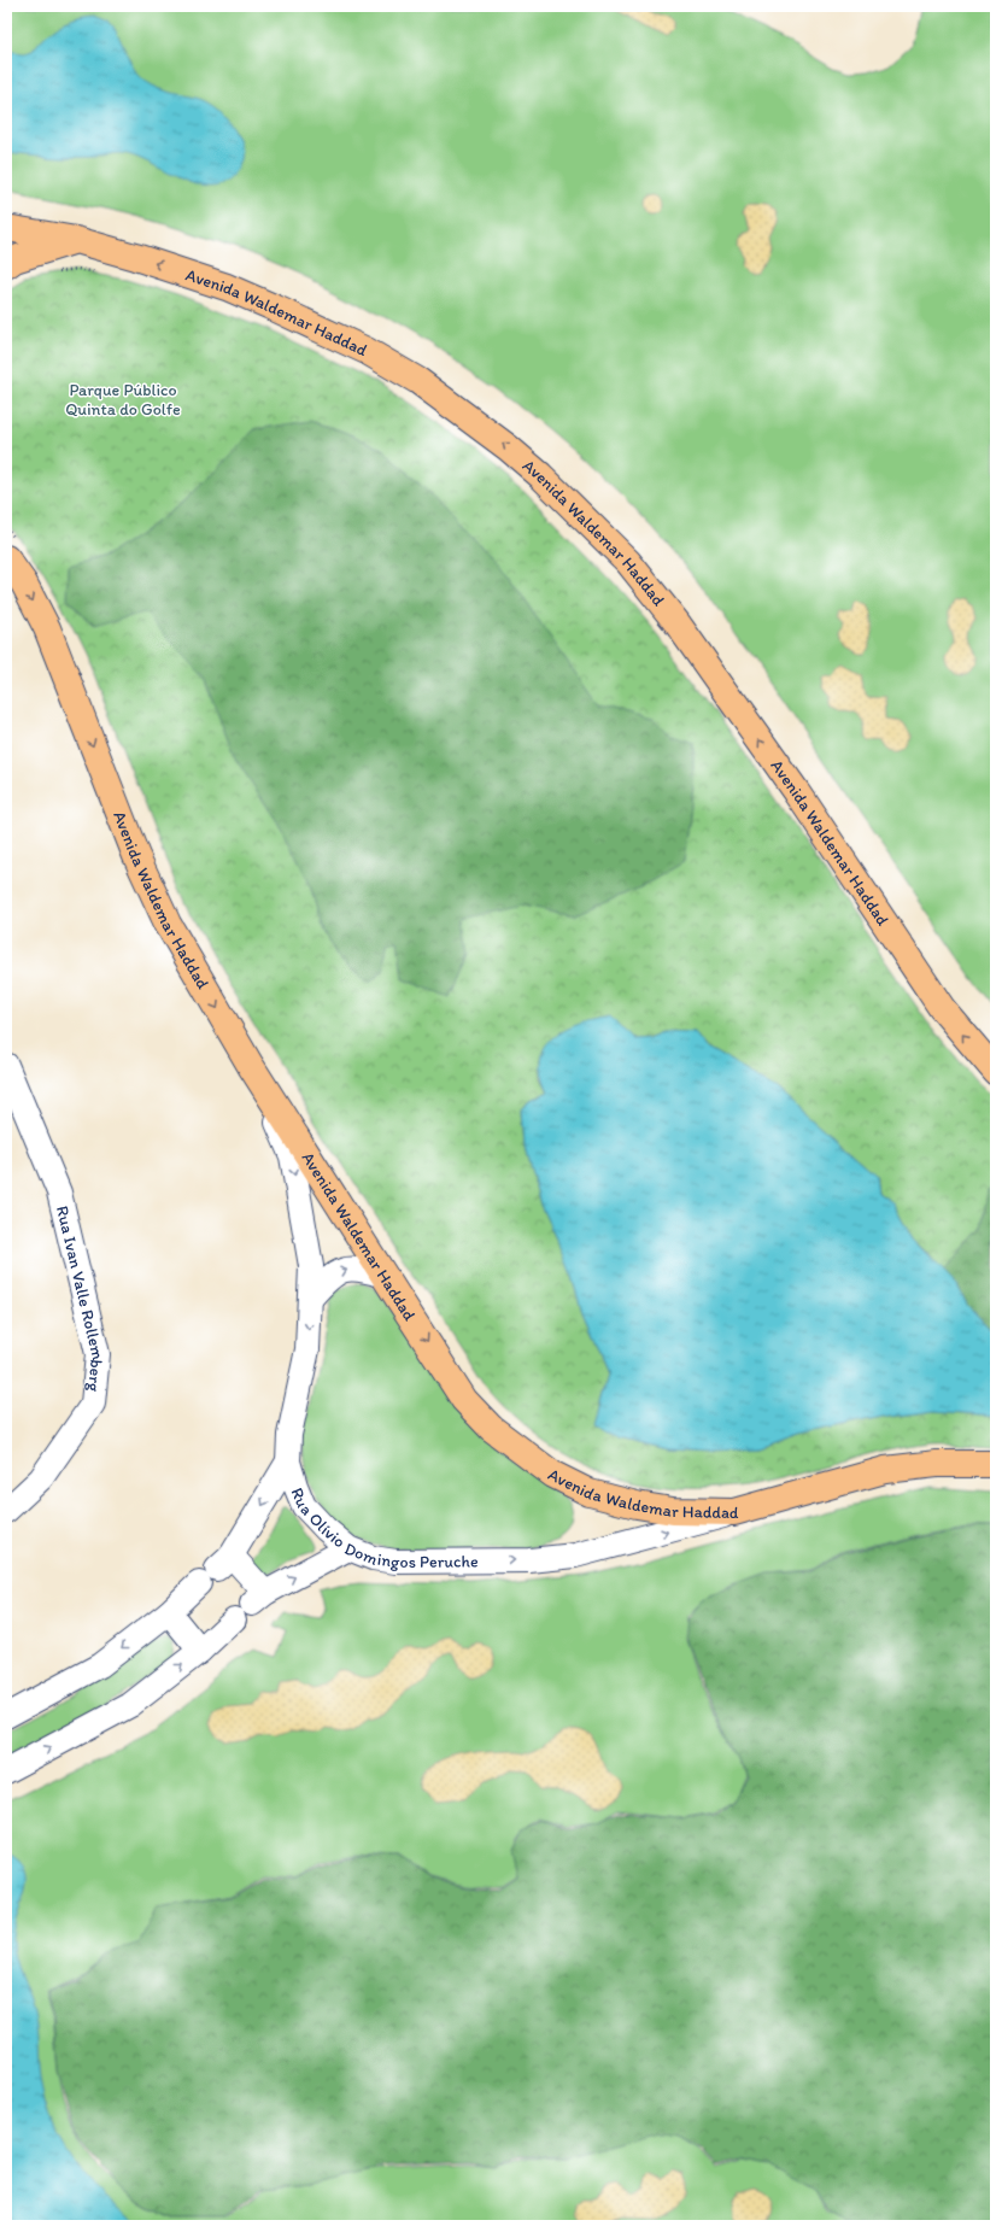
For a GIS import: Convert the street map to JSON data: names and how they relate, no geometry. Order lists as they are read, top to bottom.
{
  "streets": {
    "main road": ["Avenida Waldemar Haddad"],
    "street": ["Rua Ivan Valle Rollemberg", "Rua Olívio Domingos Peruche"]
  },
  "crossings": [
    ["Avenida Waldemar Haddad", "Rua Olívio Domingos Peruche"]
  ],
  "parks": ["Parque Público Quinta do Golfe"]
}
